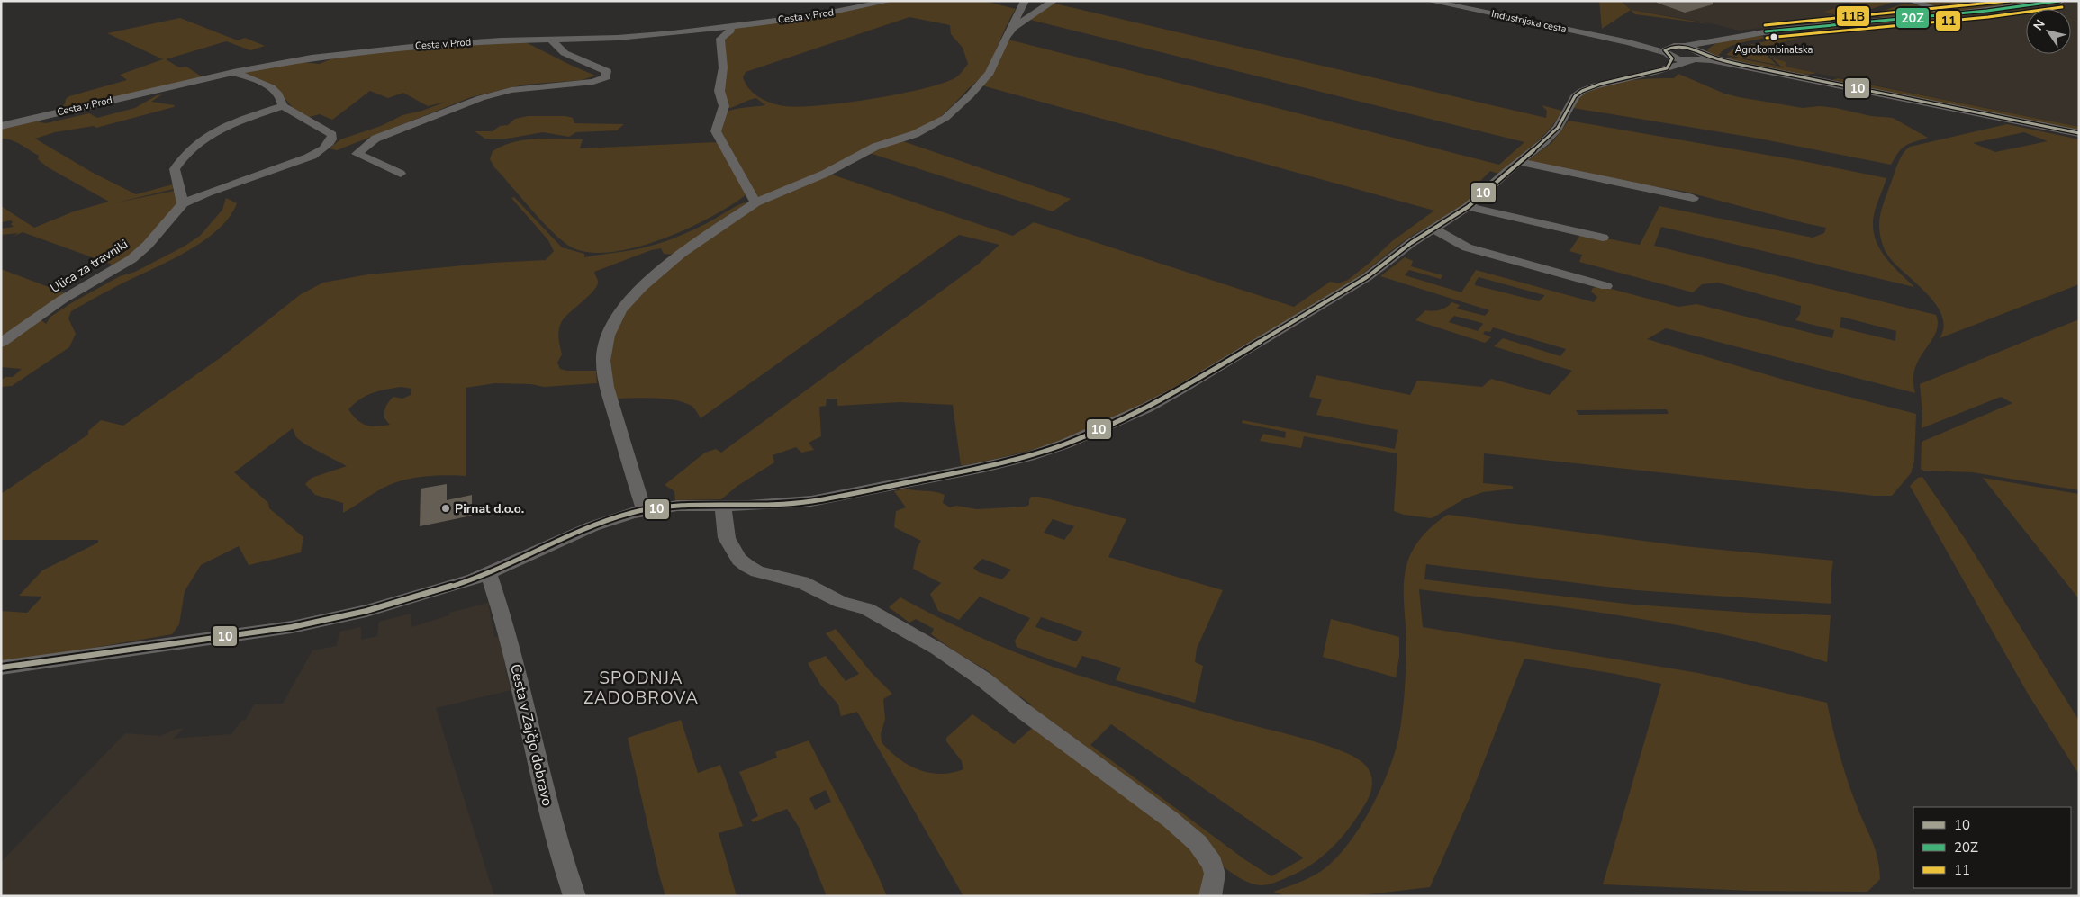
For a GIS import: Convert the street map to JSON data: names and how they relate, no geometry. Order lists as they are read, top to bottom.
{
  "streets": {
    "street": [
      "Cesta v Prod",
      "Industrijska cesta",
      "Ulica za travniki",
      "Cesta v Zajčjo dobravo"
    ]
  },
  "crossings": [
    ["Cesta v Prod", "Ulica za travniki"]
  ],
  "districts": ["SPODNJA ZADOBROVA"],
  "places": ["Agrokombinatska", "Pirnat d.o.o."],
  "lines": [
    "transit line 20Z",
    "transit line 11B",
    "transit line 11",
    "transit line 10"
  ],
  "legend": ["10", "20Z", "11"],
  "north": "top left"
}
